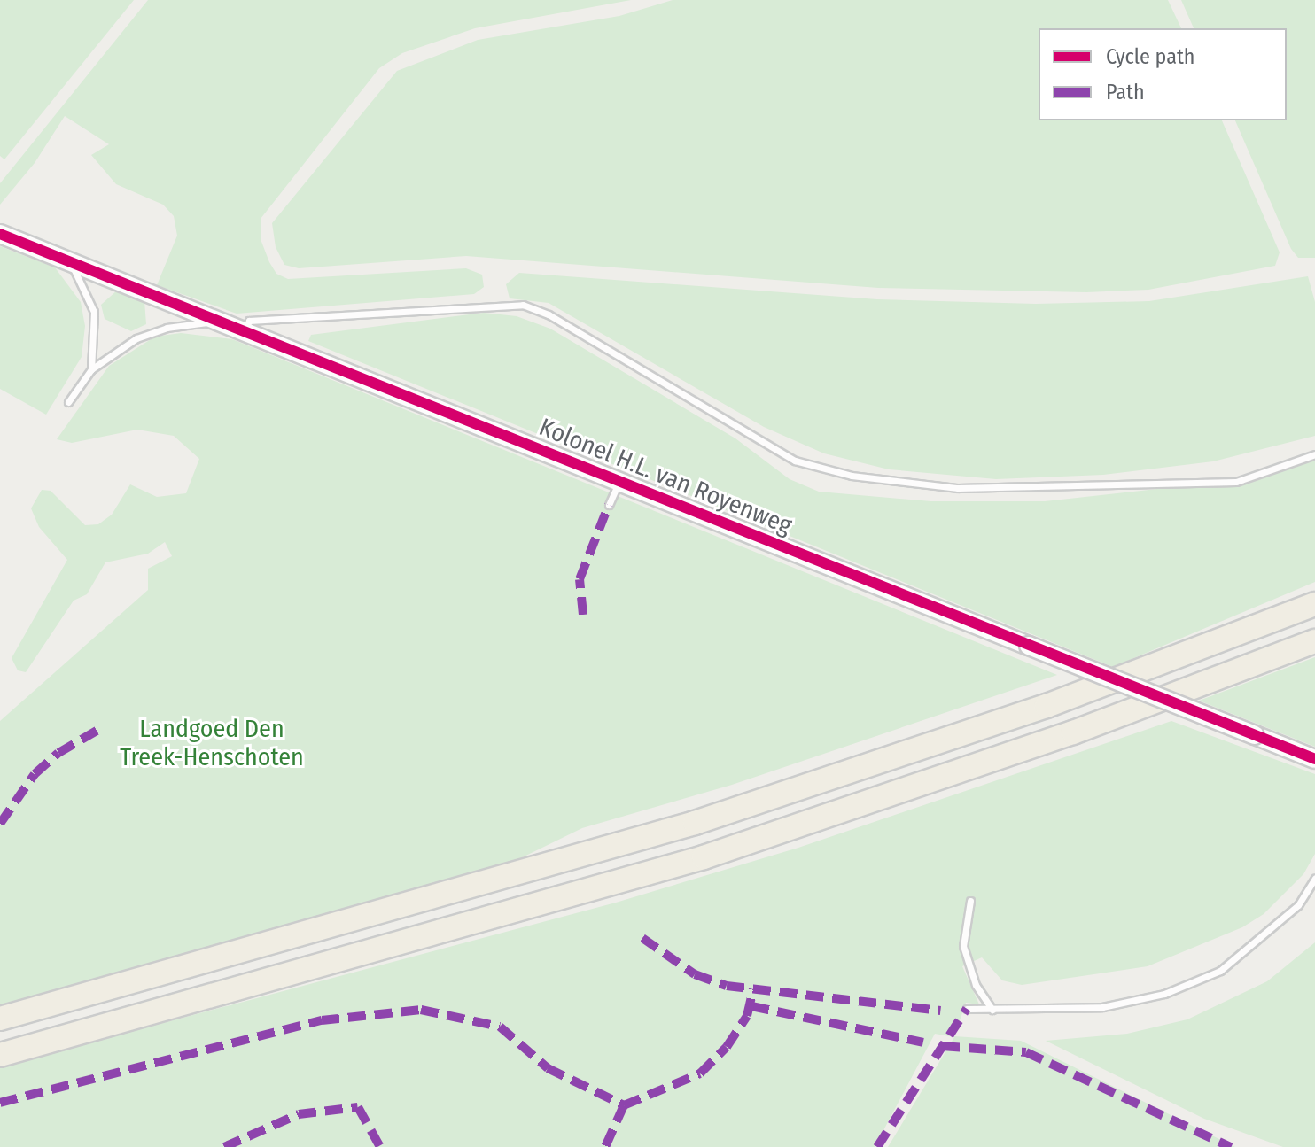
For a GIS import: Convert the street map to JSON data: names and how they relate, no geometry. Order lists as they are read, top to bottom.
{
  "streets": {
    "street": ["Kolonel H.L. van Royenweg"]
  },
  "parks": ["Landgoed Den Treek-Henschoten"],
  "legend": ["Cycle path", "Path"]
}
